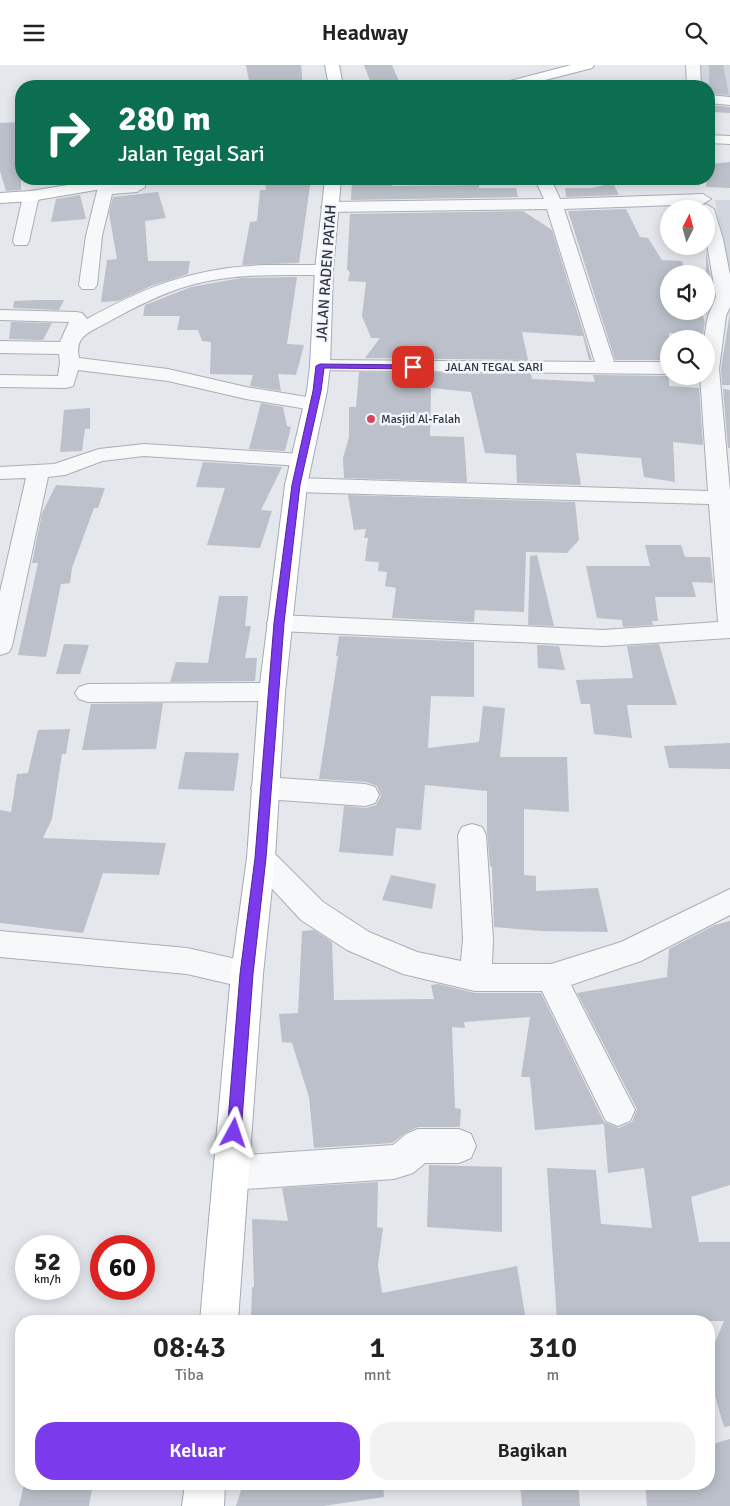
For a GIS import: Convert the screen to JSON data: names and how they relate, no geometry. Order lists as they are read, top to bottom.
{
  "streets": {
    "main road": ["JALAN RADEN PATAH"],
    "street": ["JALAN TEGAL SARI"]
  },
  "crossings": [
    ["JALAN RADEN PATAH", "JALAN TEGAL SARI"]
  ],
  "places": ["Masjid Al-Falah"],
  "north": "top",
  "page": {
    "header": "Headway",
    "turn": ["280 m", "Jalan Tegal Sari"],
    "speed": "52 km/h",
    "limit": "60",
    "eta": [
      "08:43",
      "Tiba",
      "1",
      "mnt",
      "310",
      "m"
    ],
    "buttons": ["Keluar", "Bagikan"]
  }
}
